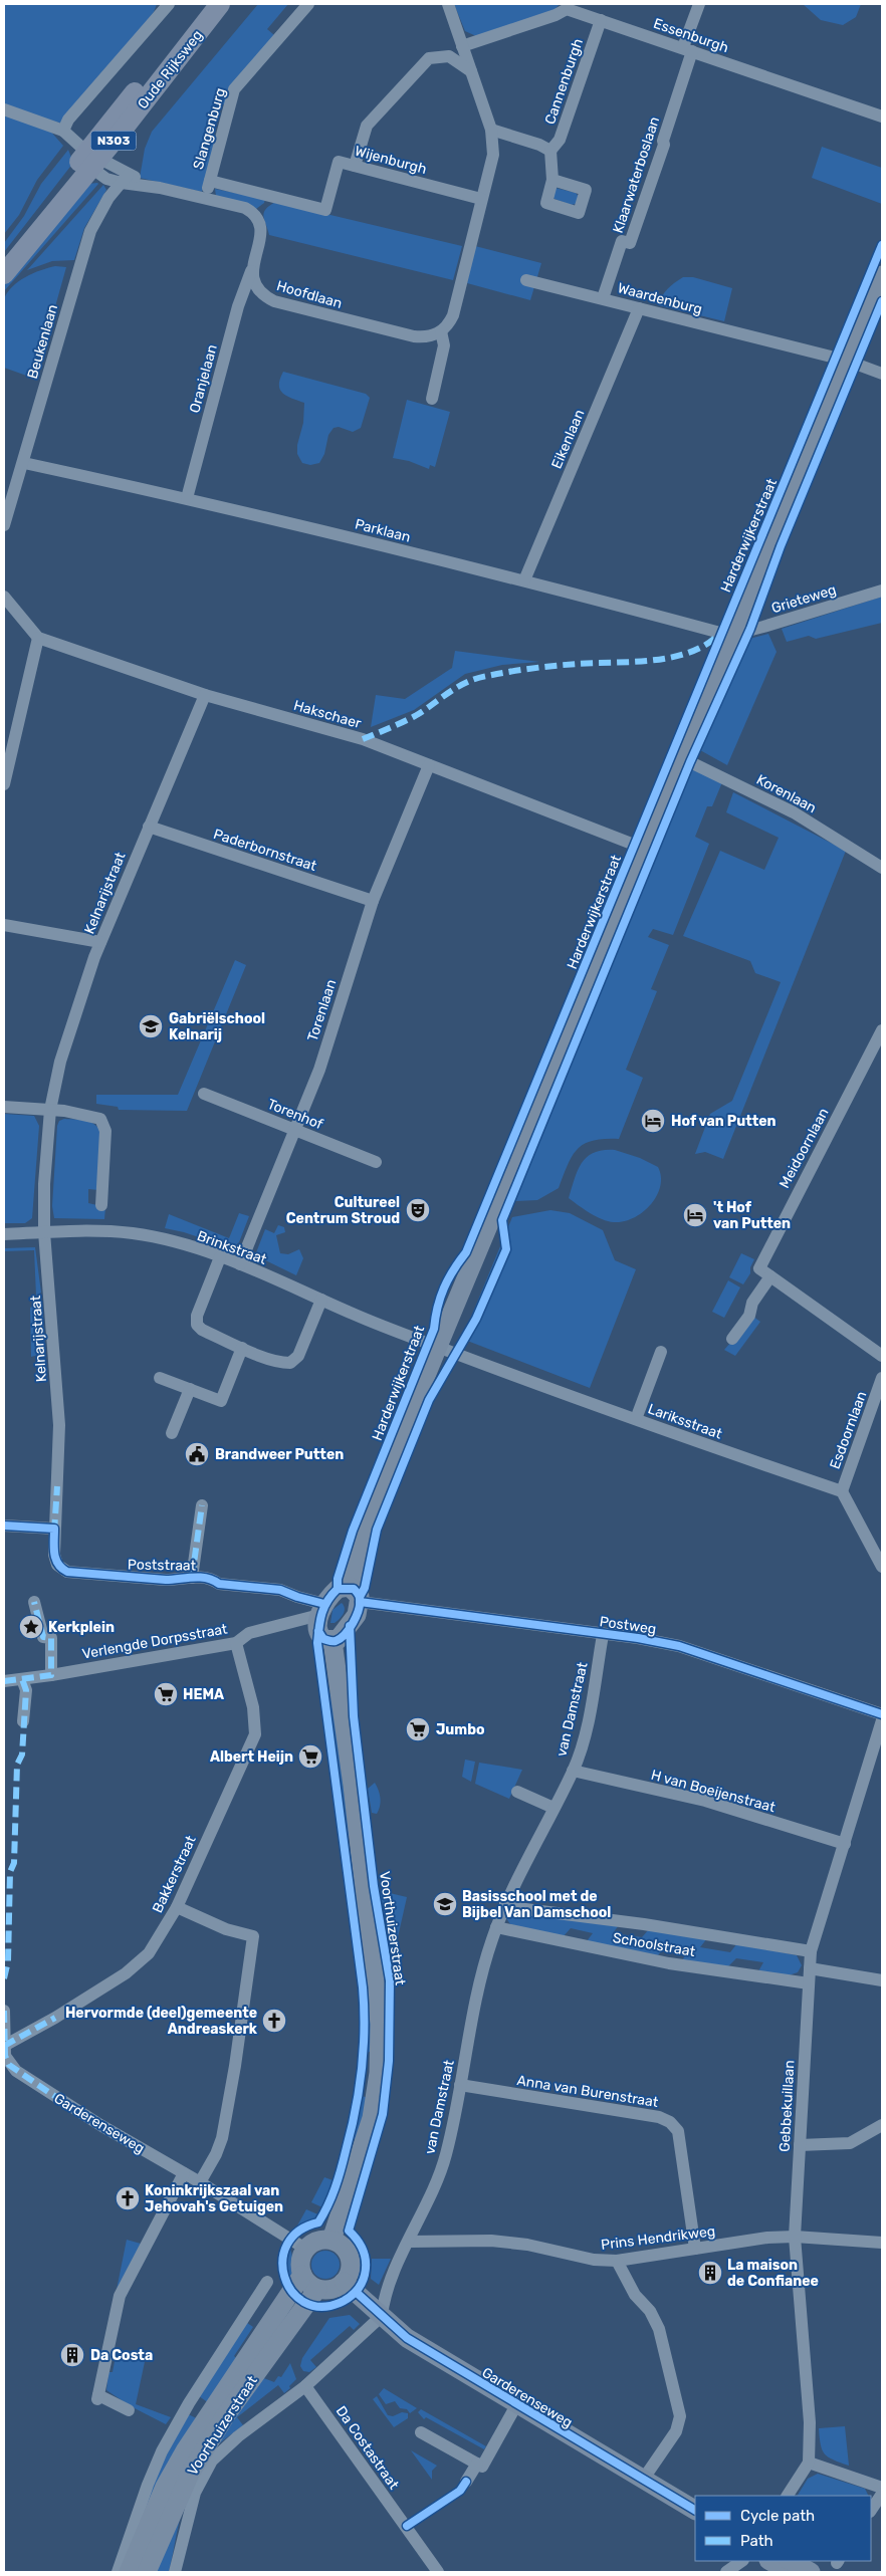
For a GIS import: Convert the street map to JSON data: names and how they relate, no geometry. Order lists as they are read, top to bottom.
{
  "streets": {
    "main road": [
      "Oude Rijksweg",
      "N303",
      "Harderwijkerstraat",
      "Voorthuizerstraat",
      "Garderenseweg"
    ],
    "street": [
      "Essenburgh",
      "Cannenburgh",
      "Slangenburg",
      "Wijenburgh",
      "Klaarwaterboslaan",
      "Hoofdlaan",
      "Waardenburg",
      "Beukenlaan",
      "Oranjelaan",
      "Eikenlaan",
      "Parklaan",
      "Grieteweg",
      "Hakschaer",
      "Korenlaan",
      "Paderbornstraat",
      "Kelnarijstraat",
      "Torenlaan",
      "Torenhof",
      "Meidoornlaan",
      "Brinkstraat",
      "Lariksstraat",
      "Esdoornlaan",
      "Poststraat",
      "Postweg",
      "Verlengde Dorpsstraat",
      "van Damstraat",
      "H van Boeijenstraat",
      "Bakkerstraat",
      "Schoolstraat",
      "Anna van Burenstraat",
      "Gebbekuillaan",
      "Prins Hendrikweg",
      "Da Costastraat"
    ]
  },
  "crossings": [
    ["Essenburgh", "Cannenburgh"],
    ["Essenburgh", "Klaarwaterboslaan"],
    ["Slangenburg", "Wijenburgh"],
    ["Klaarwaterboslaan", "Waardenburg"],
    ["Hoofdlaan", "Oranjelaan"],
    ["Waardenburg", "Eikenlaan"],
    ["Waardenburg", "Harderwijkerstraat"],
    ["Beukenlaan", "Parklaan"],
    ["Oranjelaan", "Parklaan"],
    ["Eikenlaan", "Parklaan"],
    ["Parklaan", "Harderwijkerstraat"],
    ["Parklaan", "Grieteweg"],
    ["Harderwijkerstraat", "Grieteweg"],
    ["Harderwijkerstraat", "Hakschaer"],
    ["Harderwijkerstraat", "Korenlaan"],
    ["Harderwijkerstraat", "Brinkstraat"],
    ["Harderwijkerstraat", "Lariksstraat"],
    ["Harderwijkerstraat", "Postweg"],
    ["Harderwijkerstraat", "Voorthuizerstraat"],
    ["Hakschaer", "Kelnarijstraat"],
    ["Hakschaer", "Torenlaan"],
    ["Paderbornstraat", "Kelnarijstraat"],
    ["Paderbornstraat", "Torenlaan"],
    ["Kelnarijstraat", "Brinkstraat"],
    ["Kelnarijstraat", "Poststraat"],
    ["Torenlaan", "Torenhof"],
    ["Torenlaan", "Brinkstraat"],
    ["Brinkstraat", "Lariksstraat"],
    ["Lariksstraat", "Esdoornlaan"],
    ["Poststraat", "Verlengde Dorpsstraat"],
    ["Postweg", "van Damstraat"],
    ["Verlengde Dorpsstraat", "Bakkerstraat"],
    ["van Damstraat", "H van Boeijenstraat"],
    ["van Damstraat", "Schoolstraat"],
    ["van Damstraat", "Anna van Burenstraat"],
    ["van Damstraat", "Garderenseweg"],
    ["van Damstraat", "Prins Hendrikweg"],
    ["H van Boeijenstraat", "Gebbekuillaan"],
    ["Bakkerstraat", "Garderenseweg"],
    ["Voorthuizerstraat", "Garderenseweg"],
    ["Schoolstraat", "Gebbekuillaan"],
    ["Anna van Burenstraat", "Prins Hendrikweg"],
    ["Gebbekuillaan", "Prins Hendrikweg"]
  ],
  "places": {
    "school or university": ["Gabriëlschool Kelnarij", "Basisschool met de Bijbel Van Damschool"],
    "hotel": ["Hof van Putten", "'t Hof van Putten"],
    "theatre": ["Cultureel Centrum Stroud"],
    "public building": ["Brandweer Putten"],
    "place": ["Kerkplein"],
    "supermarket": ["HEMA", "Jumbo", "Albert Heijn"],
    "church": ["Hervormde (deel)gemeente Andreaskerk", "Koninkrijkszaal van Jehovah's Getuigen"],
    "building": ["La maison de Confianee", "Da Costa"]
  },
  "legend": ["Cycle path", "Path"]
}
